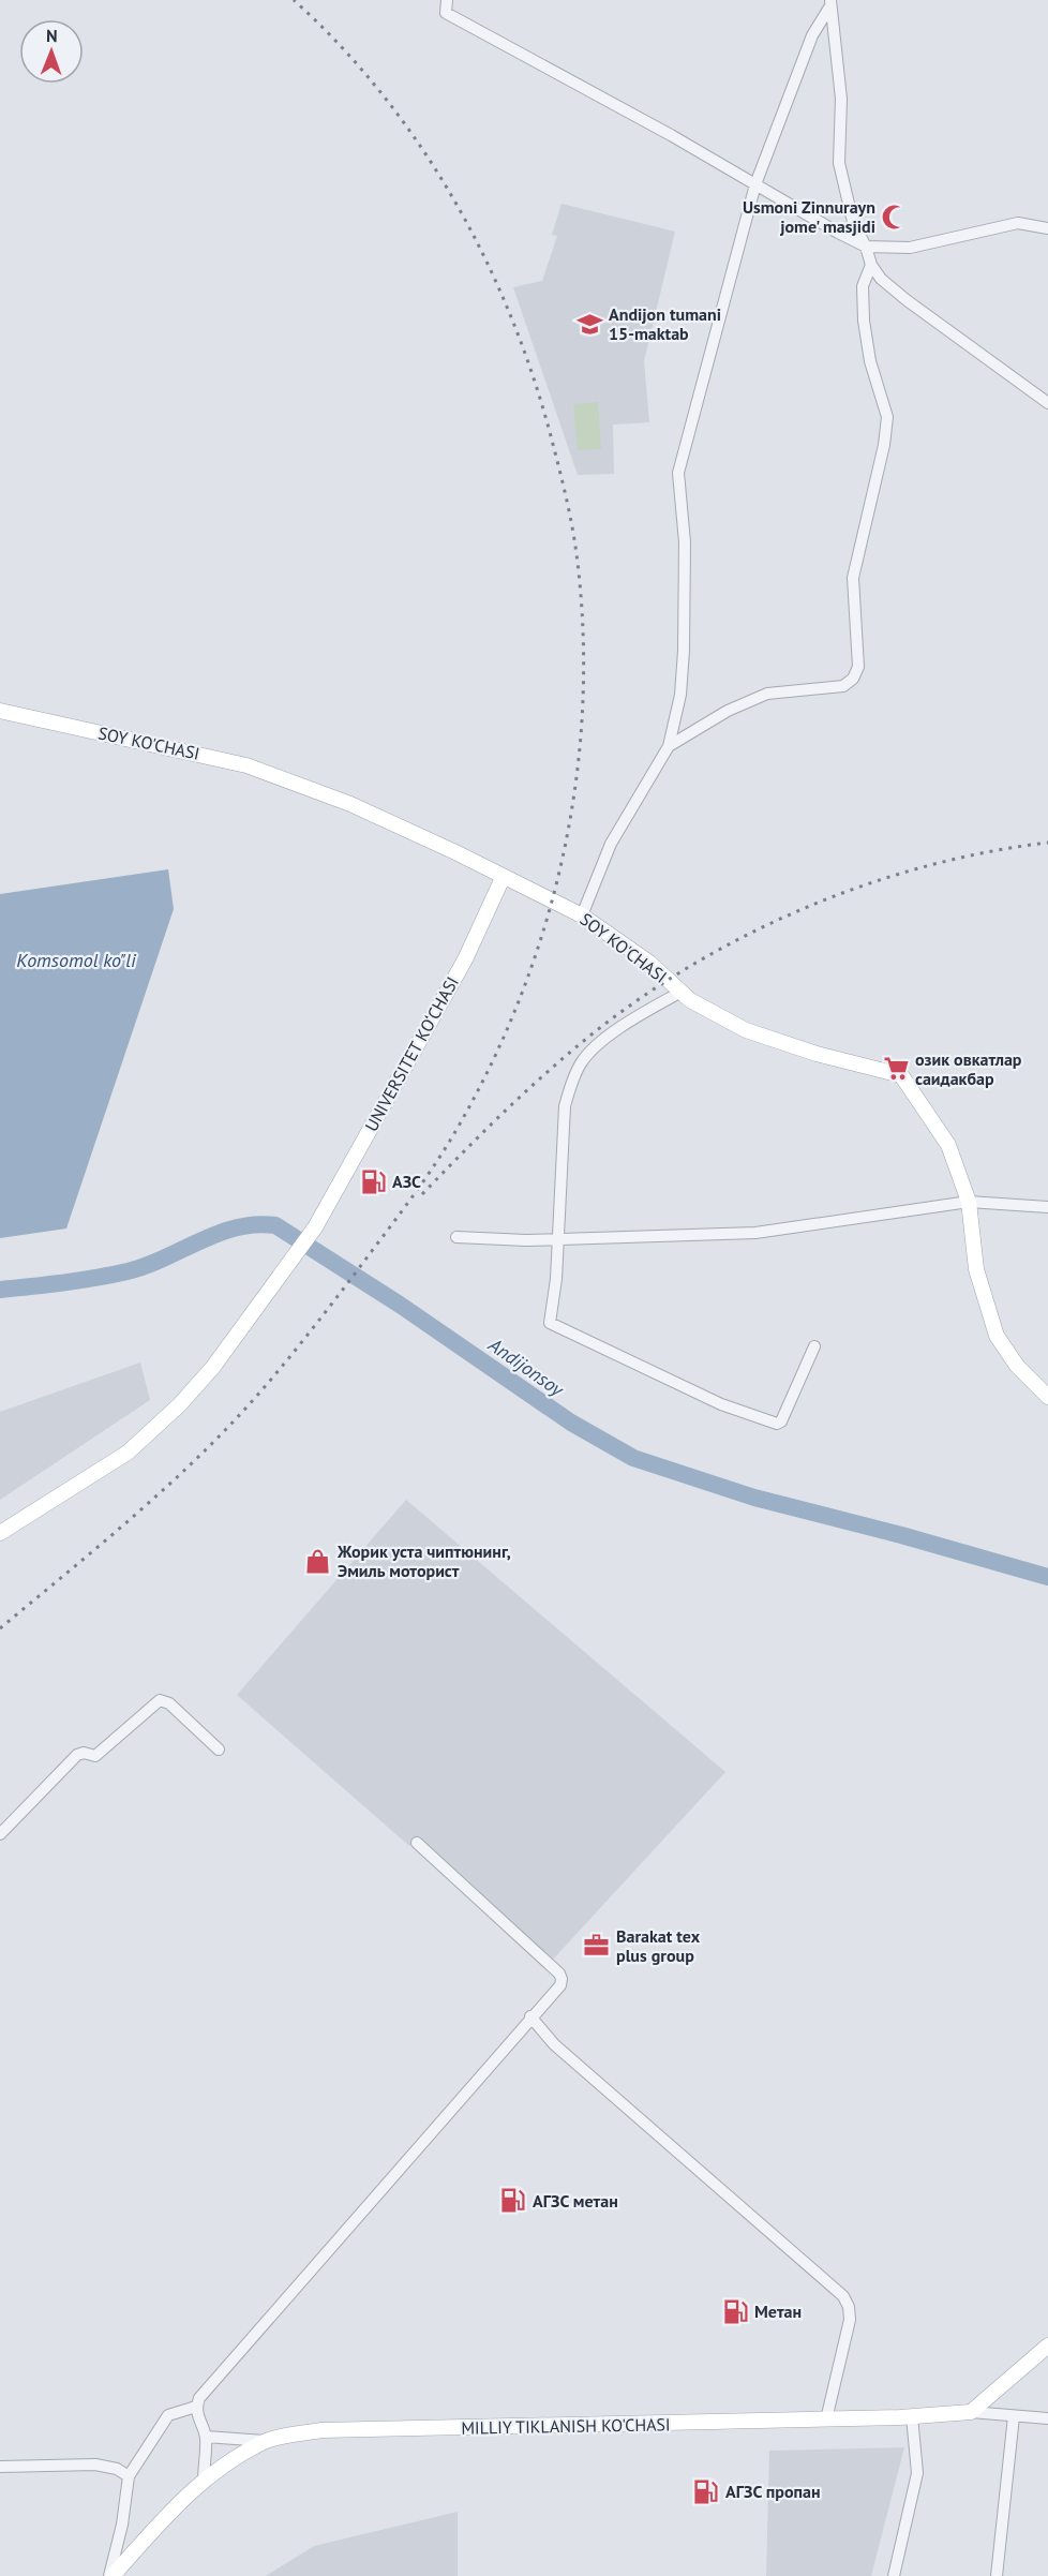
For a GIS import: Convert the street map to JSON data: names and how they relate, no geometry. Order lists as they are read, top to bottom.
{
  "streets": {
    "main road": ["SOY KO'CHASI", "UNIVERSITET KО‘CHASI", "MILLIY TIKLANISH KO'CHASI"]
  },
  "crossings": [
    ["SOY KO'CHASI", "UNIVERSITET KО‘CHASI"]
  ],
  "water": ["Komsomol ko\"li", "Andijonsoy"],
  "places": {
    "mosque": ["Usmoni Zinnurayn jome' masjidi"],
    "school or university": ["Andijon tumani 15-maktab"],
    "supermarket": ["озик овкатлар саидакбар"],
    "fuel station": [
      "АЗС",
      "АГЗС метан",
      "Метан",
      "АГЗС пропан"
    ],
    "shop": ["Жорик уста чиптюнинг, Эмиль моторист"],
    "office": ["Barakat tex plus group"]
  },
  "north": "top"
}
